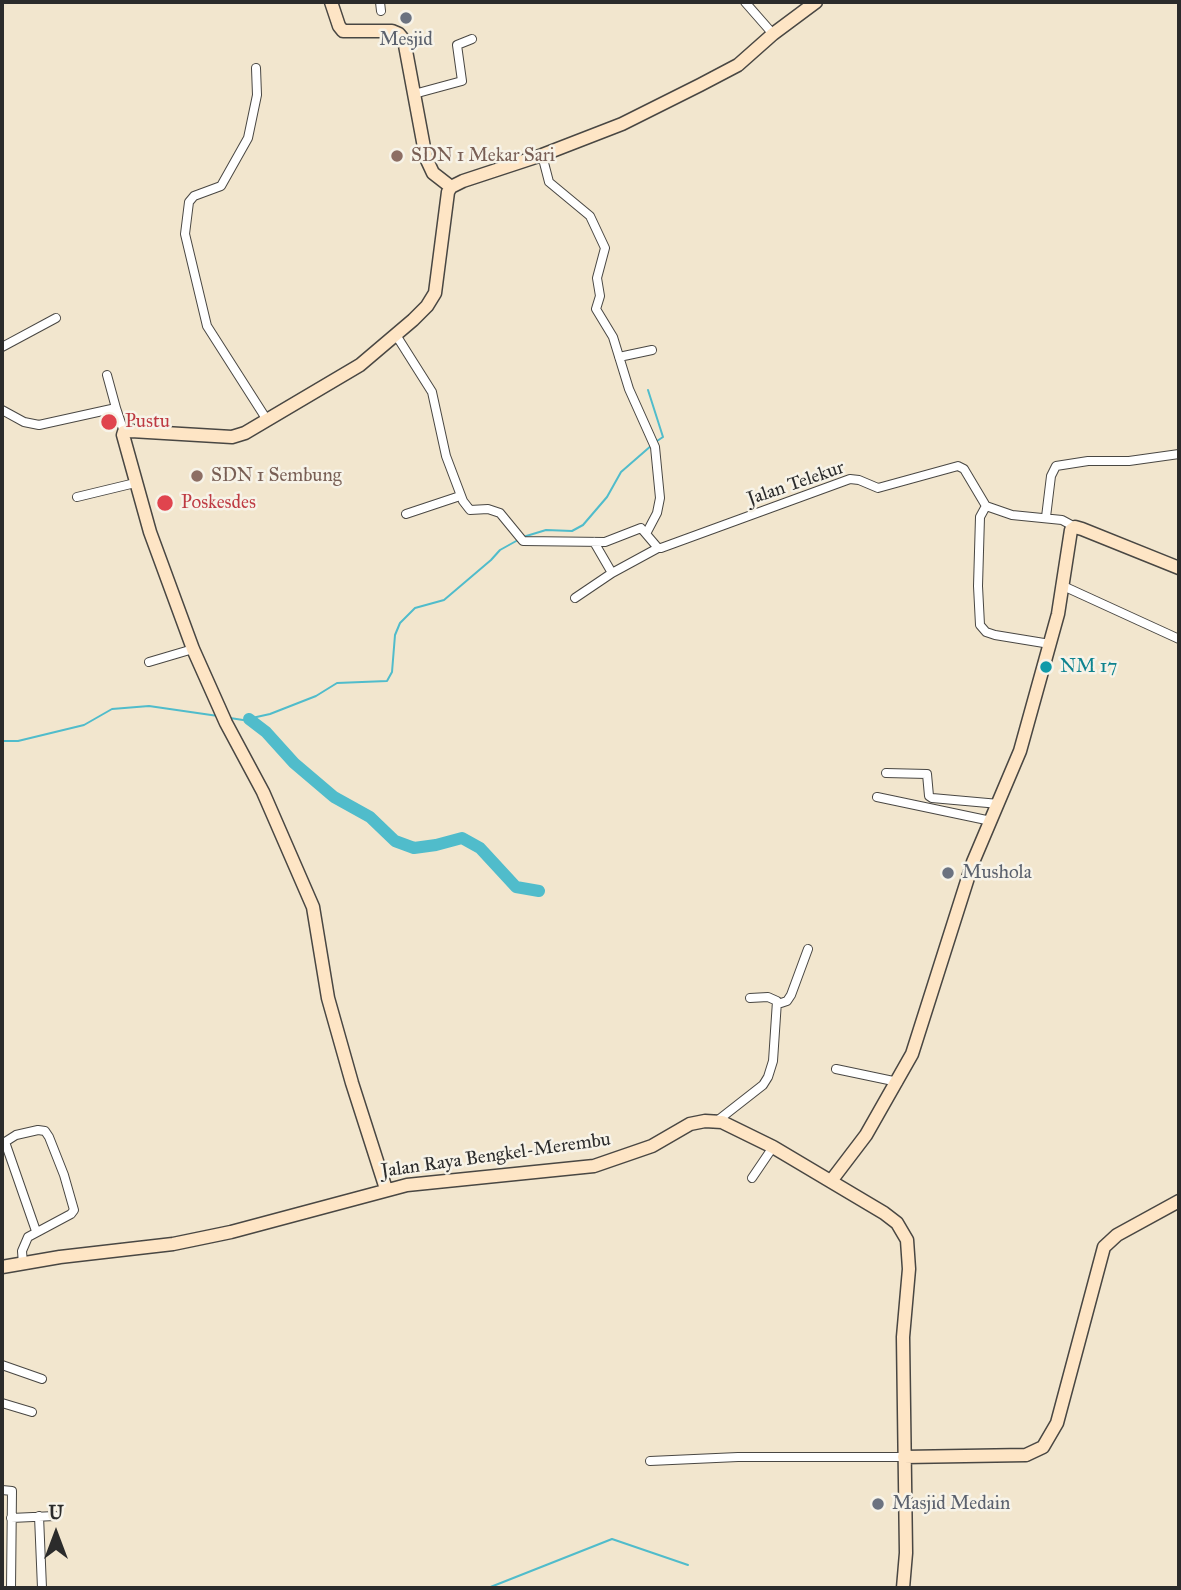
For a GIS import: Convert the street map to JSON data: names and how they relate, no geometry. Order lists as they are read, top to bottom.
{
  "streets": {
    "street": ["Jalan Telekur", "Jalan Raya Bengkel-Merembu"]
  },
  "places": [
    "Mesjid",
    "SDN 1 Mekar Sari",
    "Pustu",
    "SDN 1 Sembung",
    "Poskesdes",
    "NM 17",
    "Mushola",
    "Masjid Medain"
  ],
  "north": "top"
}
